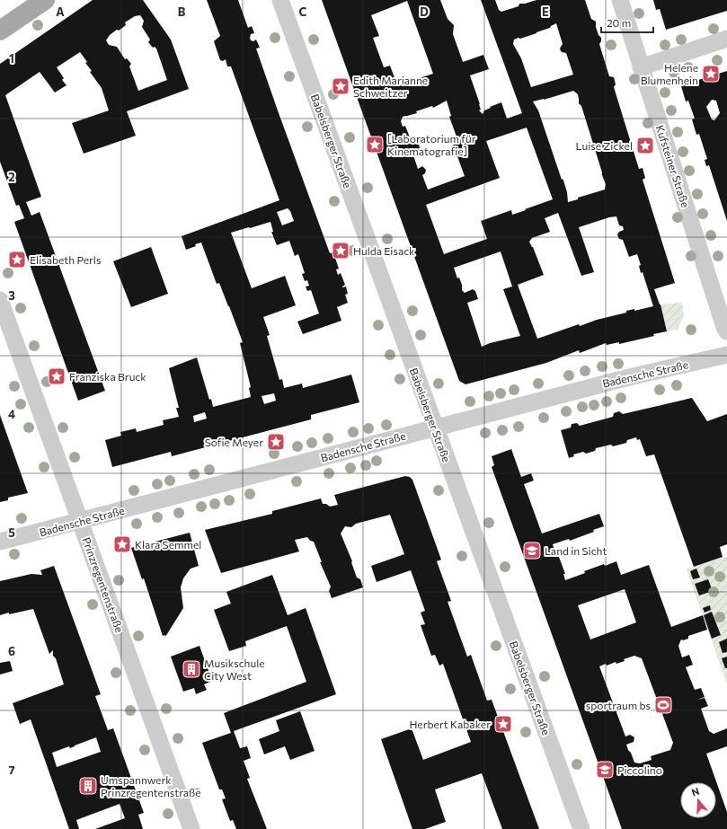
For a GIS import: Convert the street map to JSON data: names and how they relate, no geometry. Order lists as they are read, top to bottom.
{
  "streets": {
    "street": [
      "Babelsberger Straße",
      "Kufsteiner Straße",
      "Badensche Straße",
      "Prinzregentenstraße"
    ]
  },
  "crossings": [
    ["Babelsberger Straße", "Badensche Straße"],
    ["Badensche Straße", "Prinzregentenstraße"]
  ],
  "places": {
    "place": [
      "Helene Blumenhein",
      "Edith Marianne Schweitzer",
      "[Laboratorium für Kinematografie]",
      "Luise Zickel",
      "Hulda Eisack",
      "Elisabeth Perls",
      "Franziska Bruck",
      "Sofie Meyer",
      "Klara Semmel",
      "Herbert Kabaker"
    ],
    "school or university": ["Land in Sicht", "Piccolino"],
    "building": ["Musikschule City West", "Umspannwerk Prinzregentenstraße"],
    "sports": ["sportraum bs"]
  },
  "scale_bar": "20 m",
  "north": "top",
  "grid": {
    "columns": [
      "A",
      "B",
      "C",
      "D",
      "E"
    ],
    "rows": [
      "1",
      "2",
      "3",
      "4",
      "5",
      "6",
      "7"
    ]
  }
}
